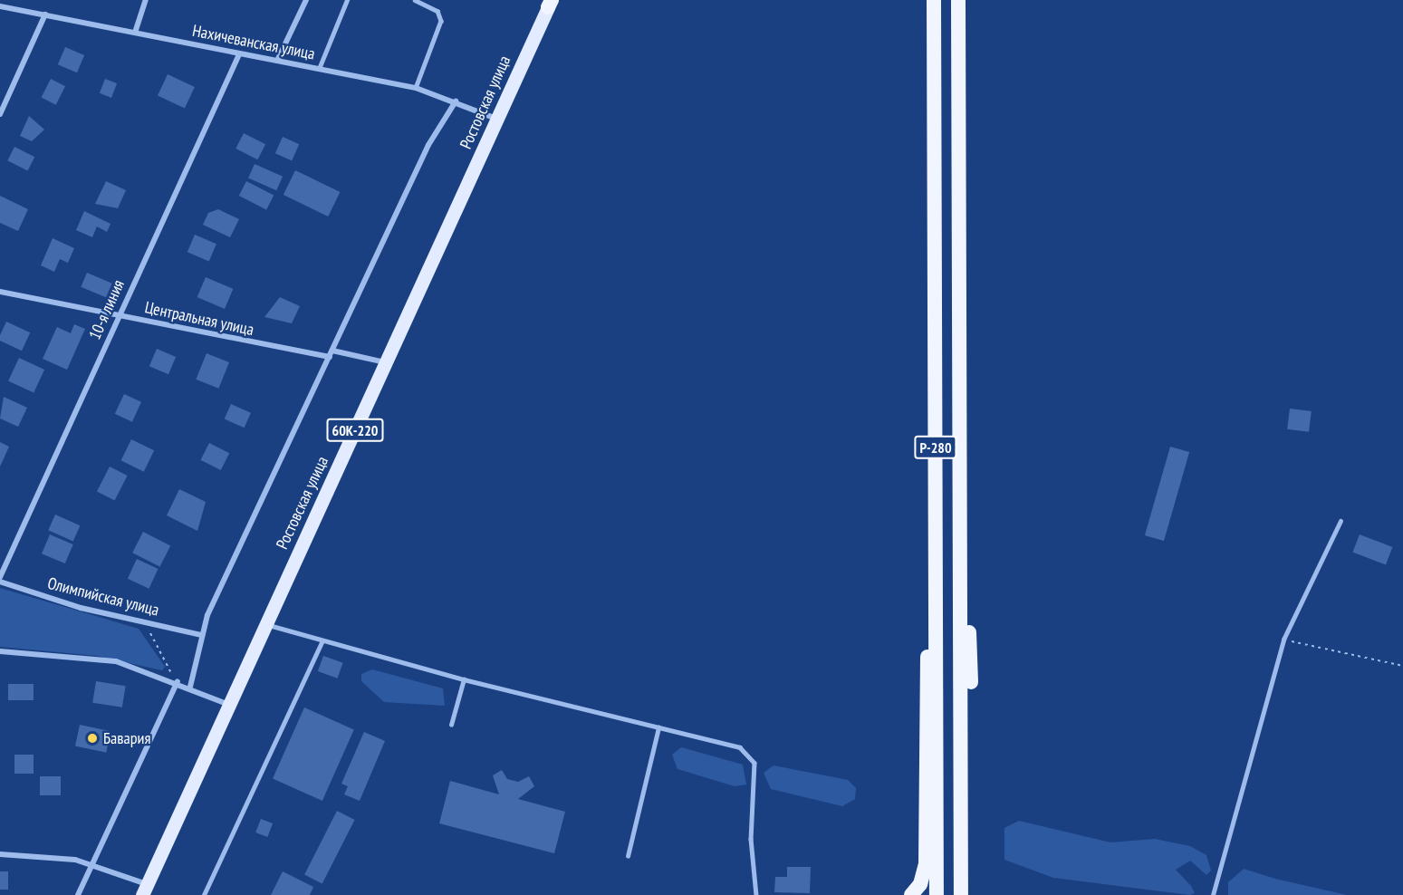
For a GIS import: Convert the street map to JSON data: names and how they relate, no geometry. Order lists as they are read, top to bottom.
{
  "streets": {
    "highway": ["Р-280"],
    "main road": ["Ростовская улица", "60К-220"],
    "street": [
      "Нахичеванская улица",
      "10-я линия",
      "Центральная улица",
      "Олимпийская улица"
    ]
  },
  "crossings": [
    ["Нахичеванская улица", "Ростовская улица"],
    ["Нахичеванская улица", "10-я линия"],
    ["Ростовская улица", "Центральная улица"],
    ["Ростовская улица", "Олимпийская улица"],
    ["10-я линия", "Центральная улица"]
  ],
  "places": ["Бавария"]
}
